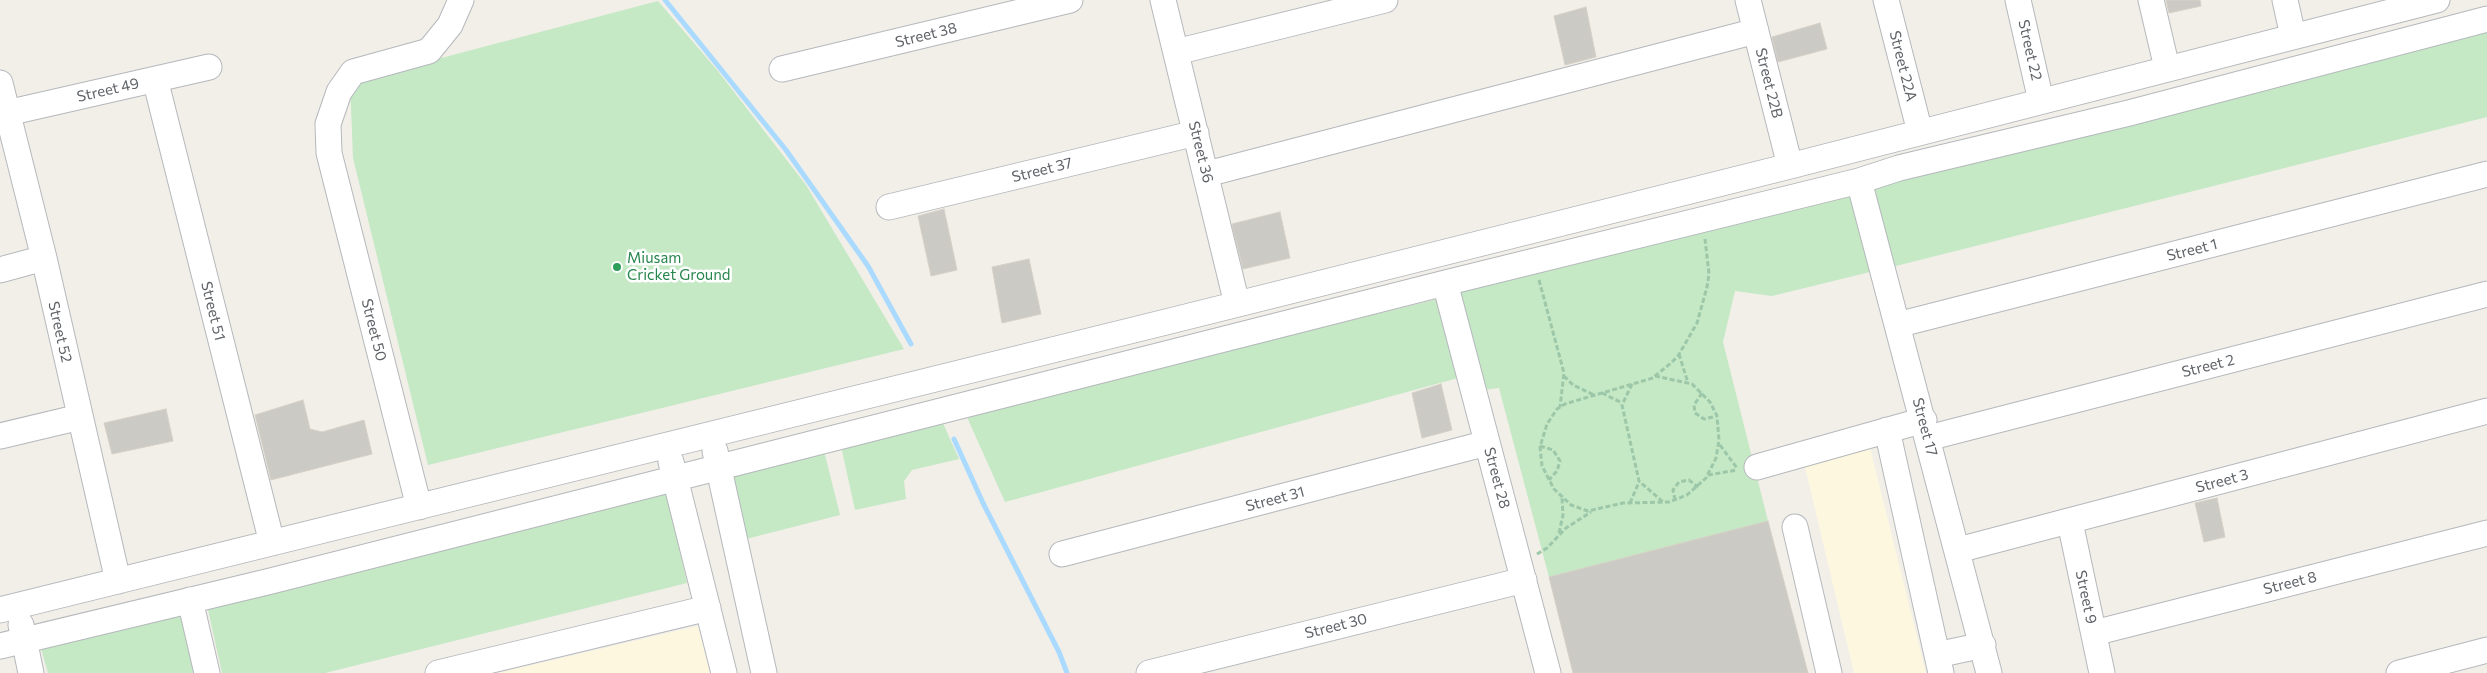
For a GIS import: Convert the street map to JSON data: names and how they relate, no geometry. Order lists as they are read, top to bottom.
{
  "streets": {
    "street": [
      "Street 38",
      "Street 22",
      "Street 22A",
      "Street 22B",
      "Street 49",
      "Street 36",
      "Street 37",
      "Street 1",
      "Street 51",
      "Street 50",
      "Street 52",
      "Street 2",
      "Street 17",
      "Street 28",
      "Street 3",
      "Street 31",
      "Street 8",
      "Street 9",
      "Street 30"
    ]
  },
  "crossings": [
    ["Street 49", "Street 51"],
    ["Street 49", "Street 52"],
    ["Street 36", "Street 37"],
    ["Street 1", "Street 17"],
    ["Street 2", "Street 17"],
    ["Street 17", "Street 3"],
    ["Street 28", "Street 31"],
    ["Street 28", "Street 30"],
    ["Street 3", "Street 9"],
    ["Street 8", "Street 9"]
  ],
  "places": ["Miusam Cricket Ground"]
}
